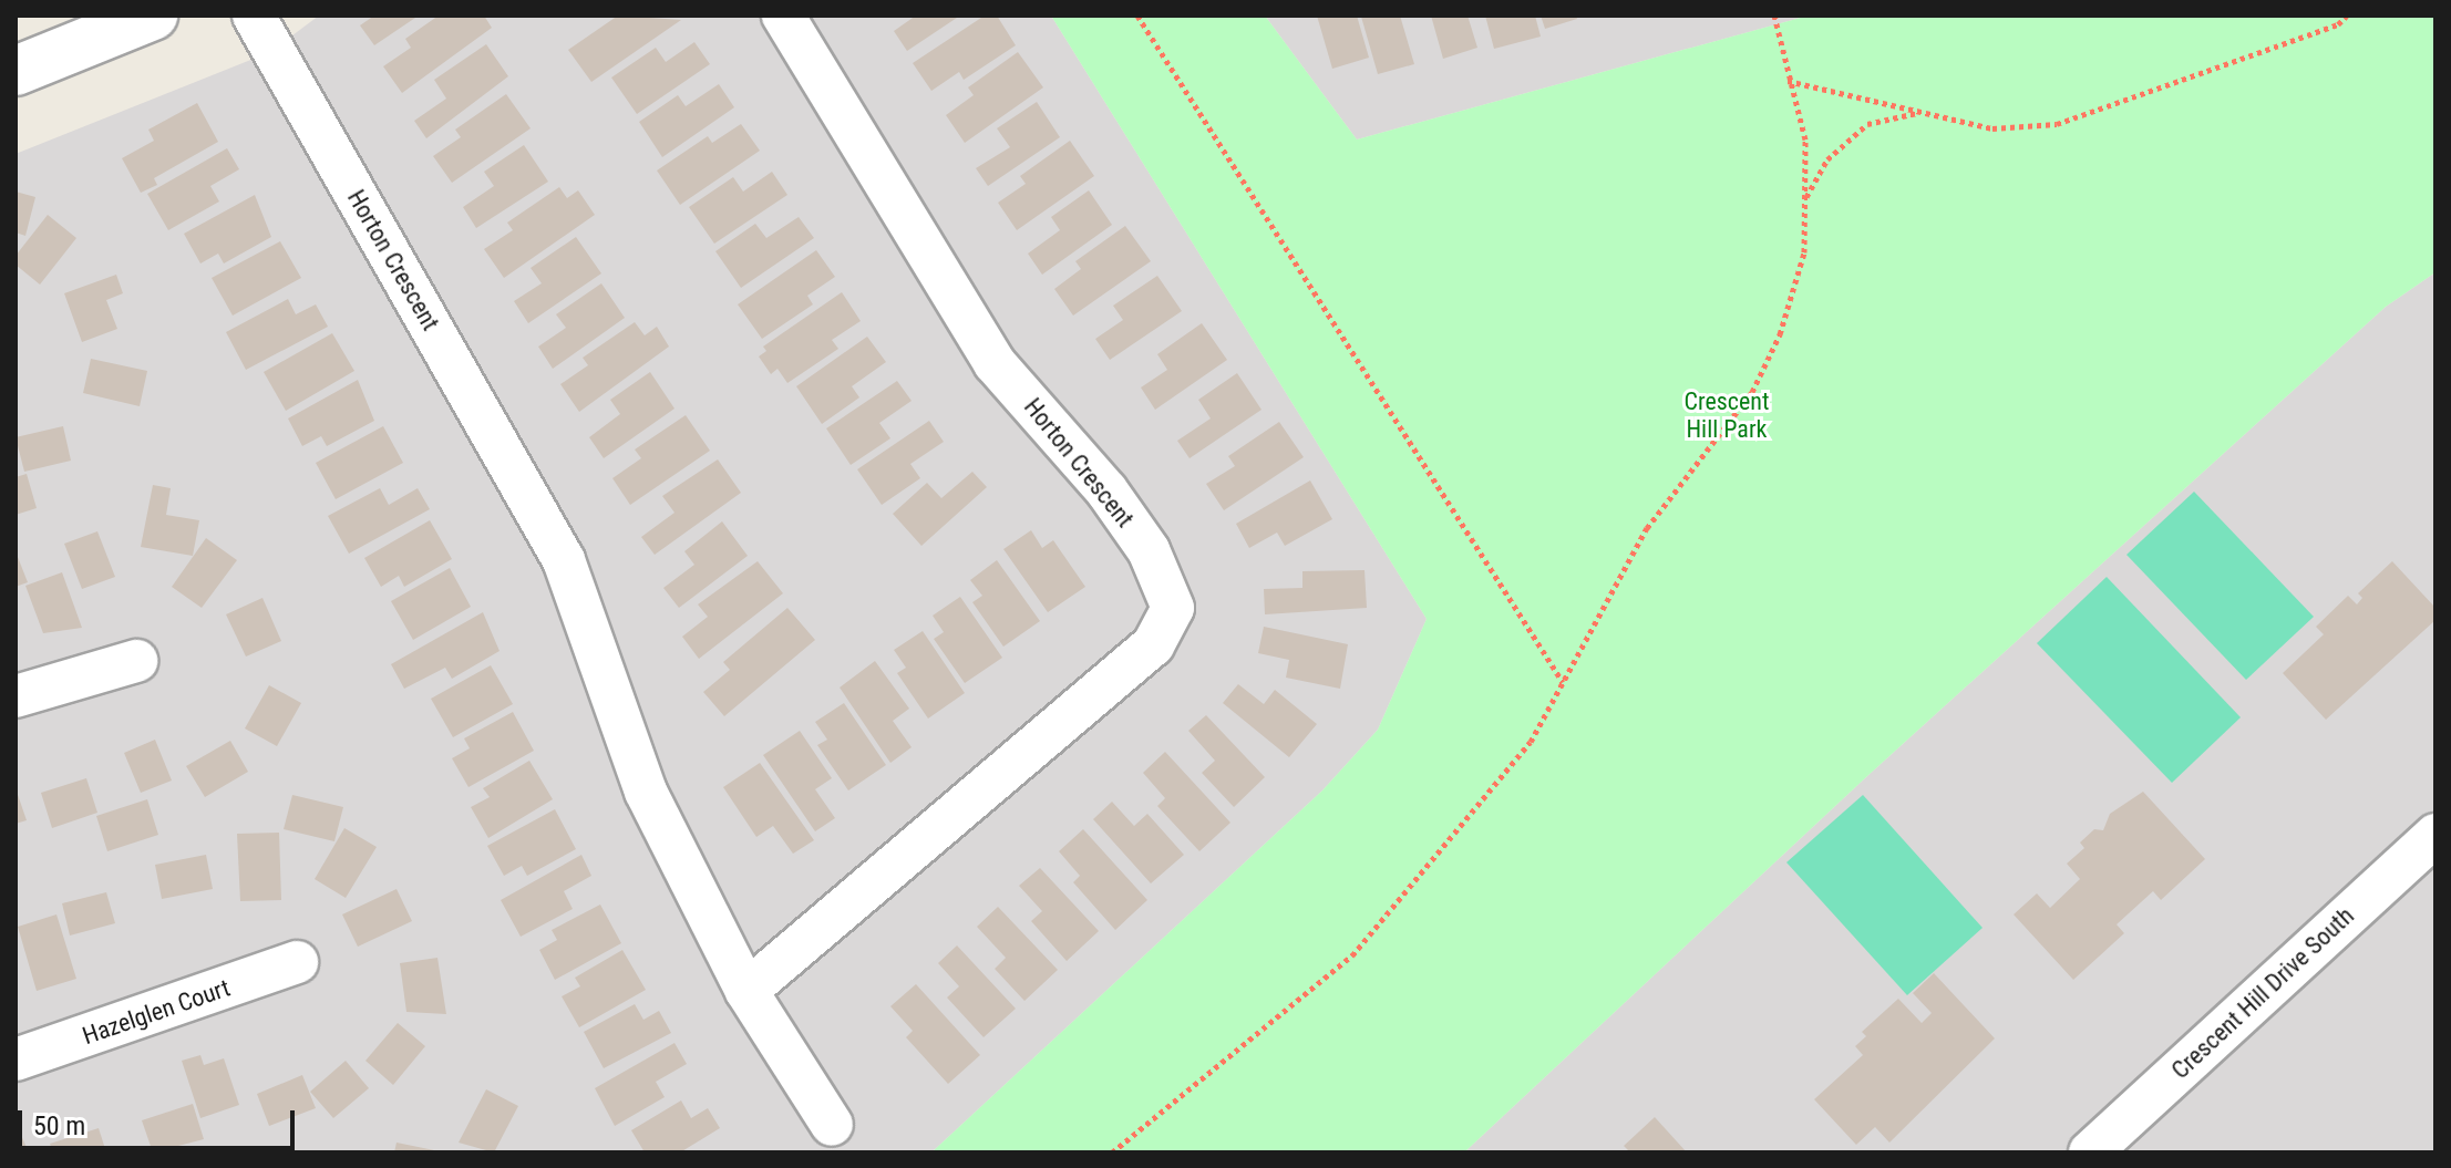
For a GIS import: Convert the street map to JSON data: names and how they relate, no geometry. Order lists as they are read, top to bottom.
{
  "streets": {
    "street": ["Horton Crescent", "Crescent Hill Drive South", "Hazelglen Court"]
  },
  "parks": ["Crescent Hill Park"],
  "scale_bar": "50 m"
}
